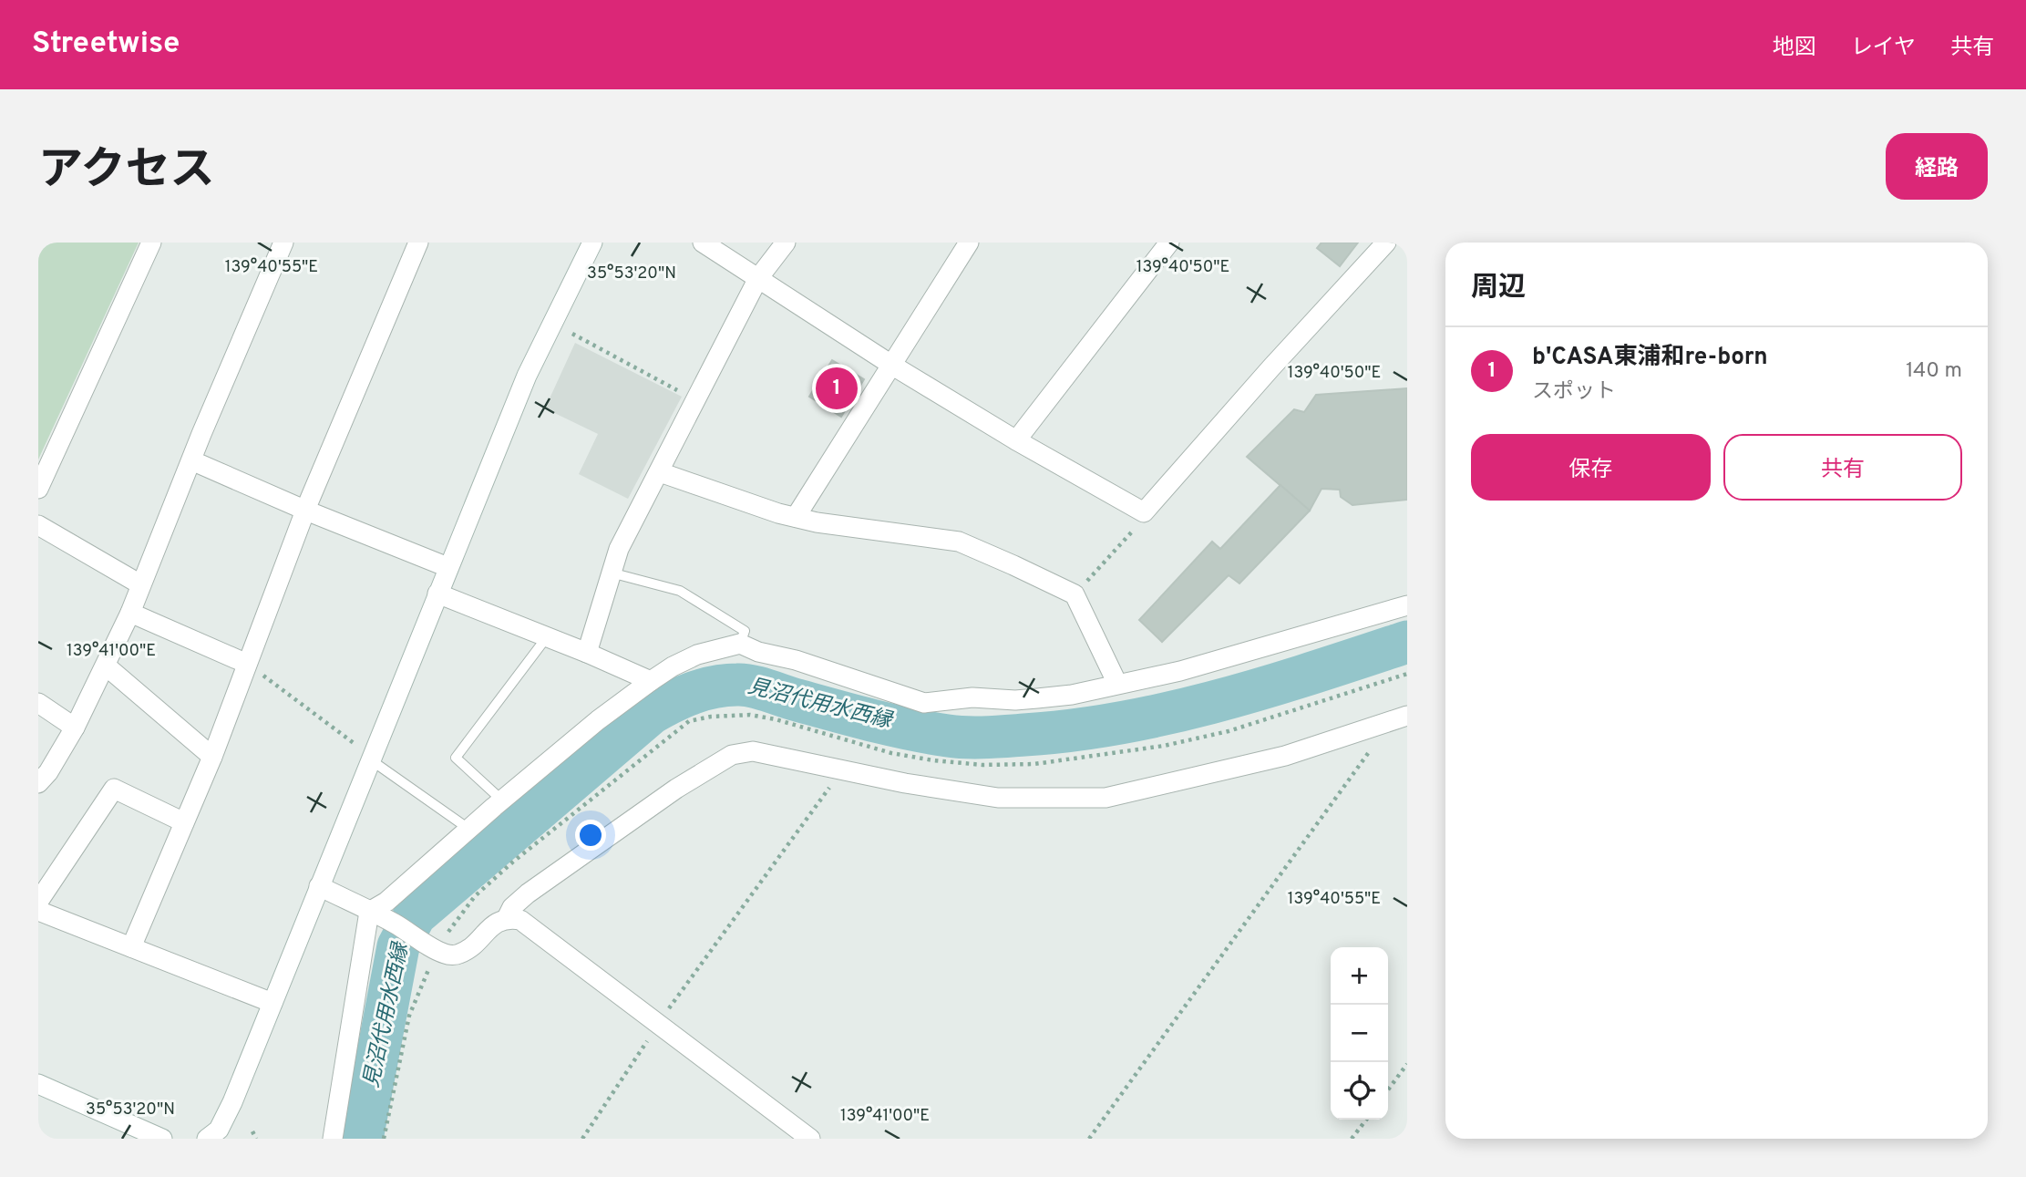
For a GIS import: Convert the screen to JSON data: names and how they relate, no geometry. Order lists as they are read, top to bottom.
{
  "water": ["見沼代用水西縁"],
  "page": {
    "header": "Streetwise",
    "nav": ["地図", "レイヤ", "共有"],
    "title": "アクセス",
    "buttons": [
      "経路",
      ["保存", "共有"]
    ],
    "heading": "周辺",
    "list": [
      {
        "mark": "1",
        "name": "b'CASA東浦和re-born",
        "note": "スポット",
        "value": "140 m"
      }
    ],
    "pins": "1",
    "map_buttons": ["+", "−"]
  },
  "coordinates": [
    "139°40'50\"E",
    "139°40'55\"E",
    "35°53'20\"N",
    "139°41'00\"E"
  ]
}
